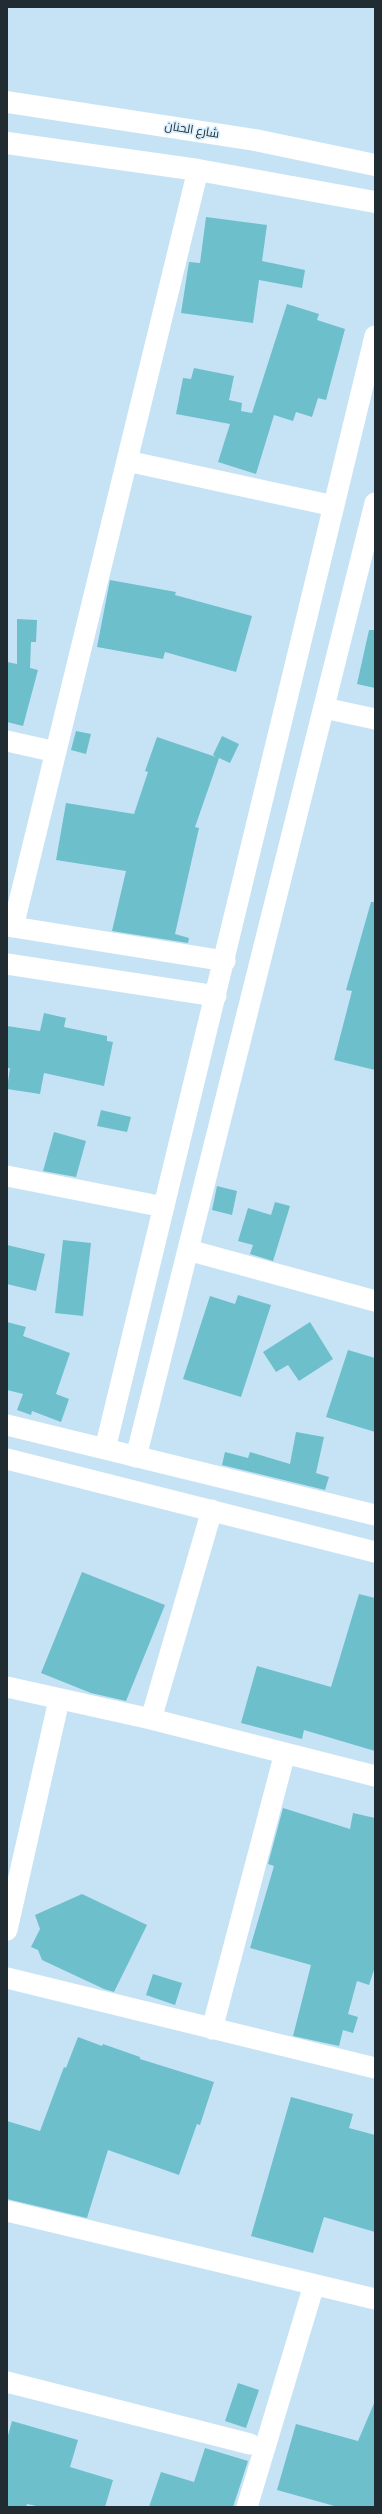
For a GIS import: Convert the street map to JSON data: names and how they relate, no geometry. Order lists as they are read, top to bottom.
{
  "streets": {
    "main road": ["شارع الحنان"]
  }
}
